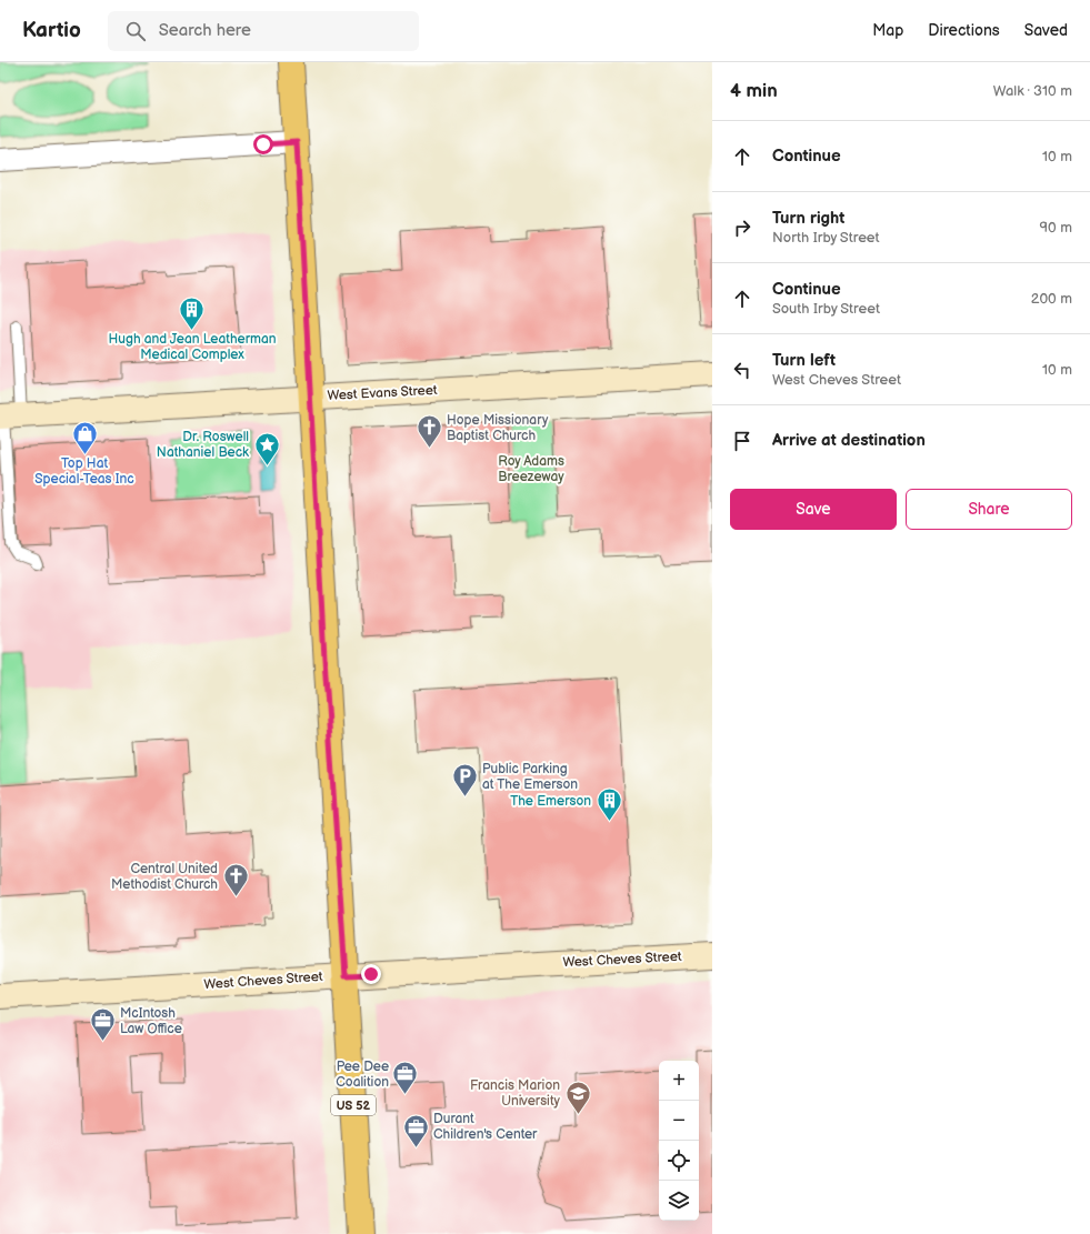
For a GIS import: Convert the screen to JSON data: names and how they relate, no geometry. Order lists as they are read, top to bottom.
{
  "streets": {
    "main road": ["West Evans Street", "West Cheves Street", "US 52"]
  },
  "crossings": [
    ["West Evans Street", "US 52"],
    ["West Cheves Street", "US 52"]
  ],
  "parks": ["Roy Adams Breezeway"],
  "places": {
    "building": ["Hugh and Jean Leatherman Medical Complex", "The Emerson"],
    "church": ["Hope Missionary Baptist Church", "Central United Methodist Church"],
    "shop": ["Top Hat Special-Teas Inc"],
    "place": ["Dr. Roswell Nathaniel Beck"],
    "parking": ["Public Parking at The Emerson"],
    "office": ["McIntosh Law Office", "Pee Dee Coalition", "Durant Children's Center"],
    "school or university": ["Francis Marion University"]
  },
  "page": {
    "header": "Kartio",
    "search": "Search here",
    "nav": ["Map", "Directions", "Saved"],
    "heading": ["4 min", "Walk · 310 m"],
    "list": [
      ["Continue", "10 m"],
      ["Turn right", "North Irby Street", "90 m"],
      ["Continue", "South Irby Street", "200 m"],
      ["Turn left", "West Cheves Street", "10 m"],
      "Arrive at destination"
    ],
    "buttons": ["Save", "Share"],
    "map_buttons": ["+", "−"]
  }
}
